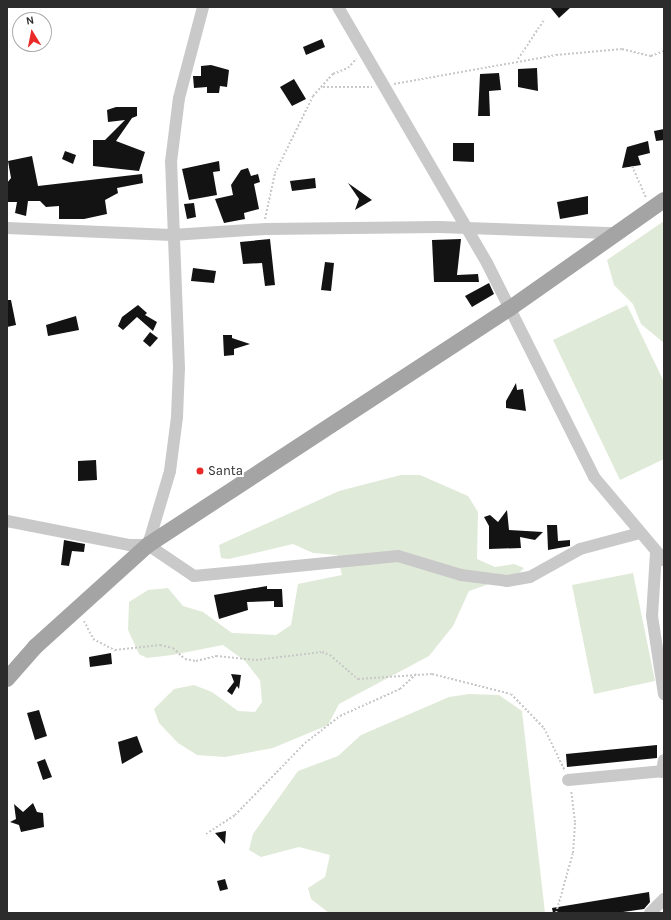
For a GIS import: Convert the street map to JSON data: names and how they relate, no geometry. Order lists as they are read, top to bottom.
{
  "places": ["Santa"],
  "north": "top"
}
